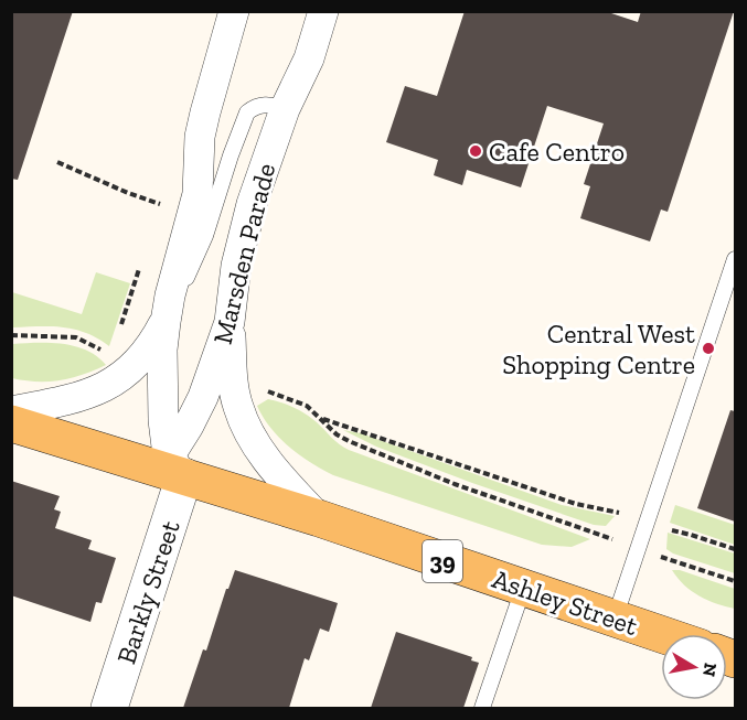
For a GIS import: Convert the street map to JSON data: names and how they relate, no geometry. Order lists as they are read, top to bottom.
{
  "streets": {
    "main road": ["39", "Ashley Street"],
    "street": ["Marsden Parade", "Barkly Street"]
  },
  "crossings": [
    ["Marsden Parade", "Barkly Street"],
    ["Marsden Parade", "Ashley Street"],
    ["Barkly Street", "Ashley Street"]
  ],
  "places": ["Cafe Centro", "Central West Shopping Centre"],
  "north": "right"
}
